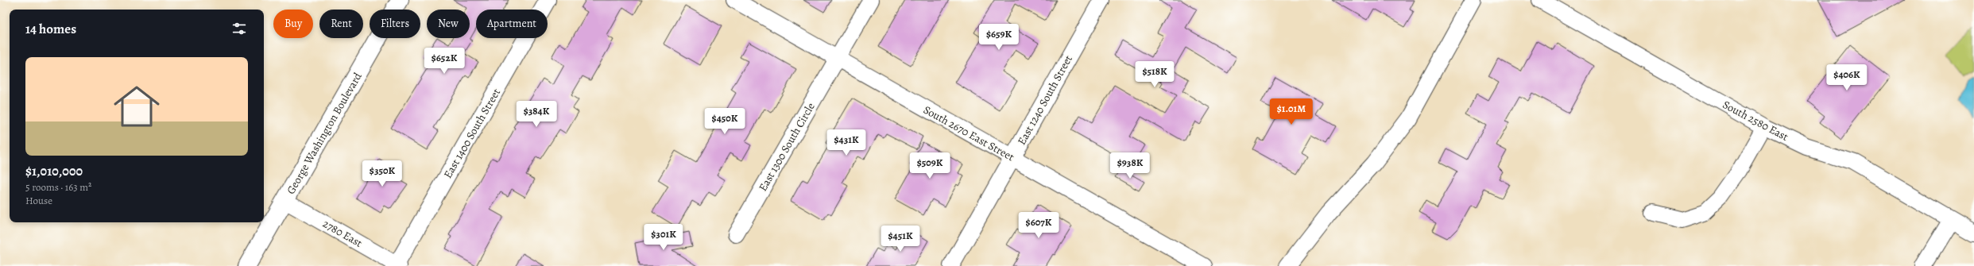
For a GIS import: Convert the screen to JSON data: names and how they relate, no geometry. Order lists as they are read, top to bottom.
{
  "streets": {
    "main road": ["George Washington Boulevard"],
    "street": [
      "East 1240 South Street",
      "South 2580 East",
      "East 1400 South Street",
      "South 2670 East Street",
      "East 1300 South Circle",
      "2780 East"
    ]
  },
  "crossings": [
    ["East 1240 South Street", "South 2670 East Street"],
    ["George Washington Boulevard", "2780 East"],
    ["East 1400 South Street", "2780 East"],
    ["South 2670 East Street", "East 1300 South Circle"]
  ],
  "page": {
    "chip": [
      "Buy",
      "Rent",
      "Filters",
      "New",
      "Apartment"
    ],
    "heading": "14 homes",
    "price": [
      "$659K",
      "$652K",
      "$518K",
      "$406K",
      "$1.01M",
      "$384K",
      "$450K",
      "$431K",
      "$509K",
      "$938K",
      "$350K",
      "$607K",
      "$301K",
      "$451K"
    ],
    "list": [
      {
        "name": "$1,010,000",
        "note": "5 rooms · 163 m² · House"
      }
    ]
  }
}
